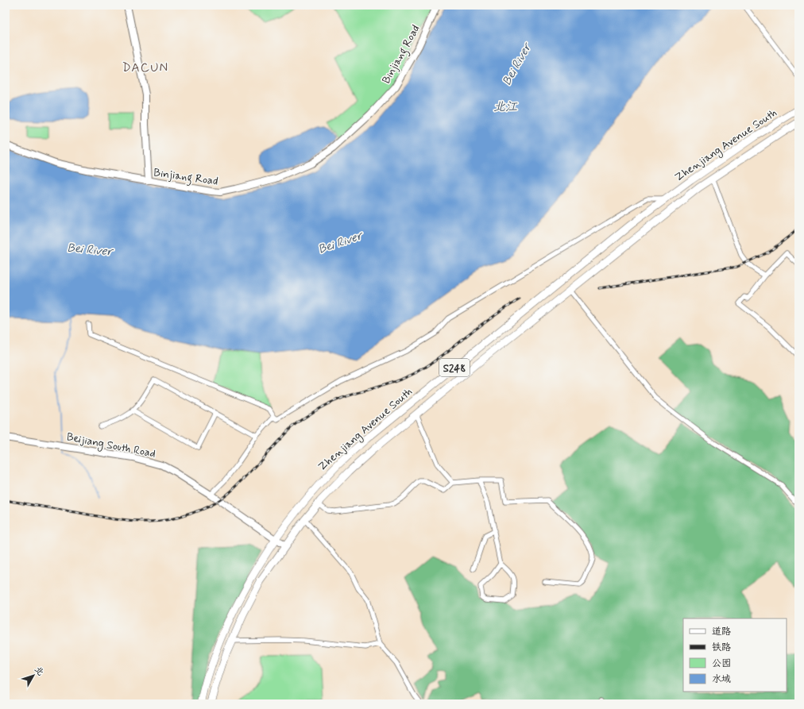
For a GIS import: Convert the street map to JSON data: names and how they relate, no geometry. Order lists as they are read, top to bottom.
{
  "streets": {
    "main road": ["Zhenjiang Avenue South", "S248"],
    "street": ["Binjiang Road", "Beijiang South Road"]
  },
  "crossings": [
    ["Zhenjiang Avenue South", "Beijiang South Road"]
  ],
  "districts": ["DACUN"],
  "water": ["Bei River", "北江"],
  "legend": [
    "道路",
    "铁路",
    "公园",
    "水域"
  ],
  "north": "top right"
}
